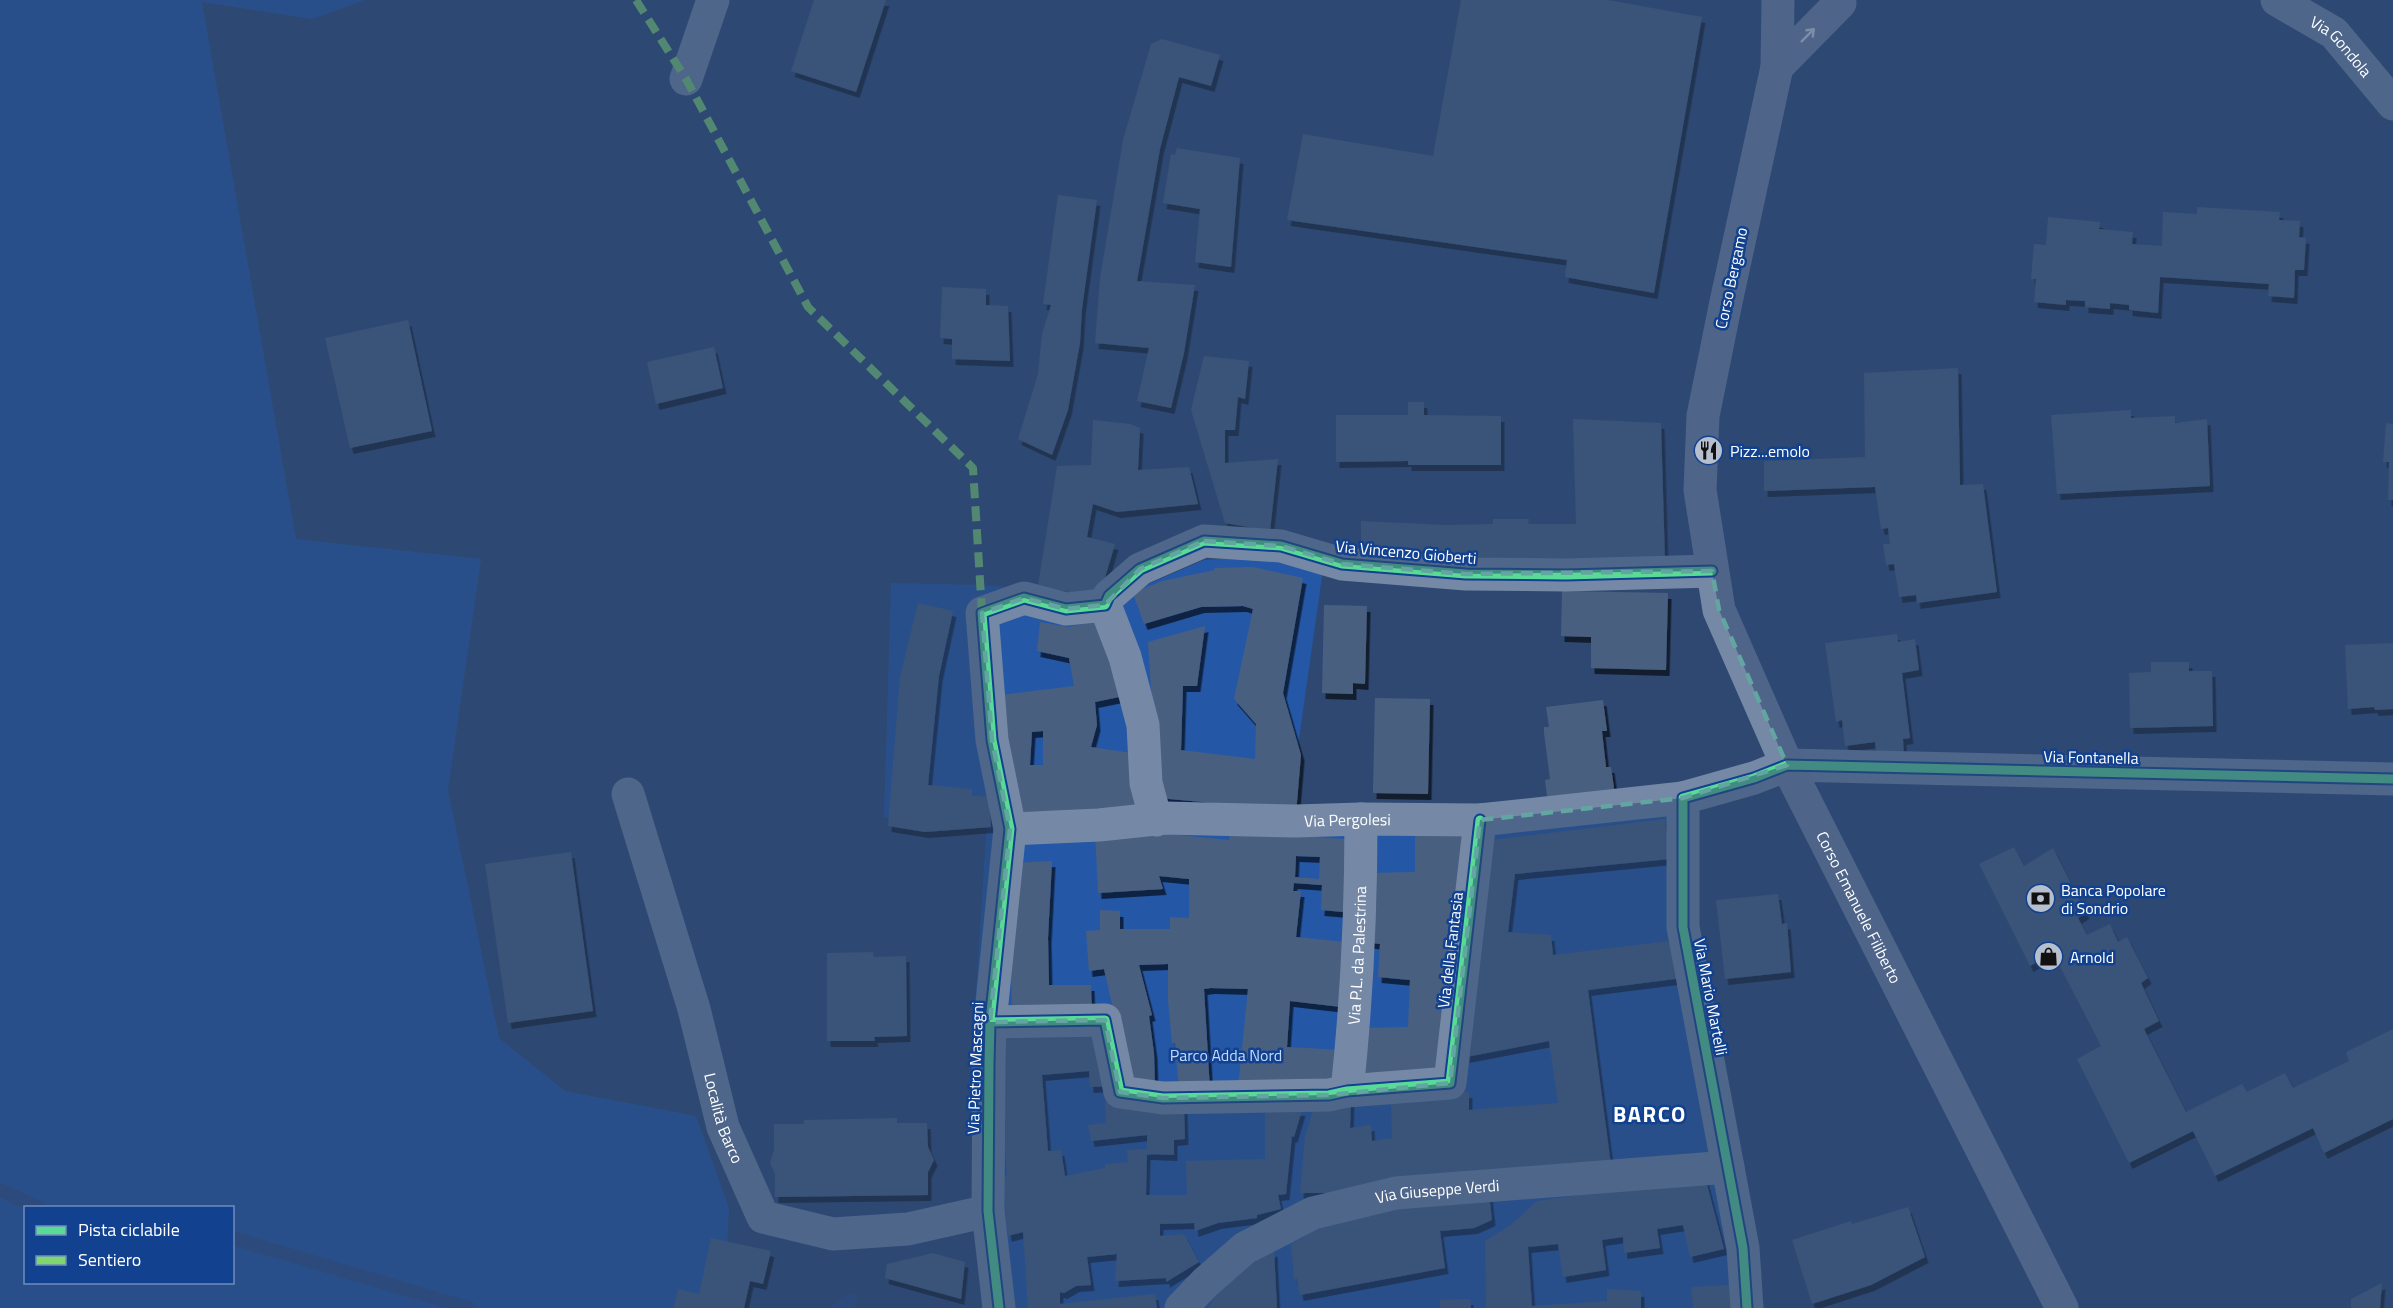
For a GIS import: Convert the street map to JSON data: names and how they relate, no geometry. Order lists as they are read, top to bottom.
{
  "streets": {
    "main road": ["Corso Bergamo", "Corso Emanuele Filiberto"],
    "street": [
      "Via Gondola",
      "Via Vincenzo Gioberti",
      "Via Fontanella",
      "Via Pergolesi",
      "Via della Fantasia",
      "Via P.L. da Palestrina",
      "Via Mario Martelli",
      "Via Pietro Mascagni",
      "Località Barco",
      "Via Giuseppe Verdi"
    ]
  },
  "crossings": [
    ["Corso Bergamo", "Corso Emanuele Filiberto"],
    ["Via Vincenzo Gioberti", "Corso Emanuele Filiberto"],
    ["Via Vincenzo Gioberti", "Via Pietro Mascagni"],
    ["Via Fontanella", "Corso Emanuele Filiberto"],
    ["Via Pergolesi", "Via della Fantasia"],
    ["Via Pergolesi", "Via P.L. da Palestrina"],
    ["Via Pergolesi", "Via Mario Martelli"],
    ["Via Pergolesi", "Via Pietro Mascagni"],
    ["Via della Fantasia", "Via P.L. da Palestrina"],
    ["Via Mario Martelli", "Via Giuseppe Verdi"],
    ["Via Pietro Mascagni", "Località Barco"]
  ],
  "districts": ["BARCO"],
  "parks": ["Parco Adda Nord"],
  "places": {
    "restaurant": ["Pizz...emolo"],
    "bank": ["Banca Popolare di Sondrio"],
    "shop": ["Arnold"]
  },
  "legend": ["Pista ciclabile", "Sentiero"]
}
